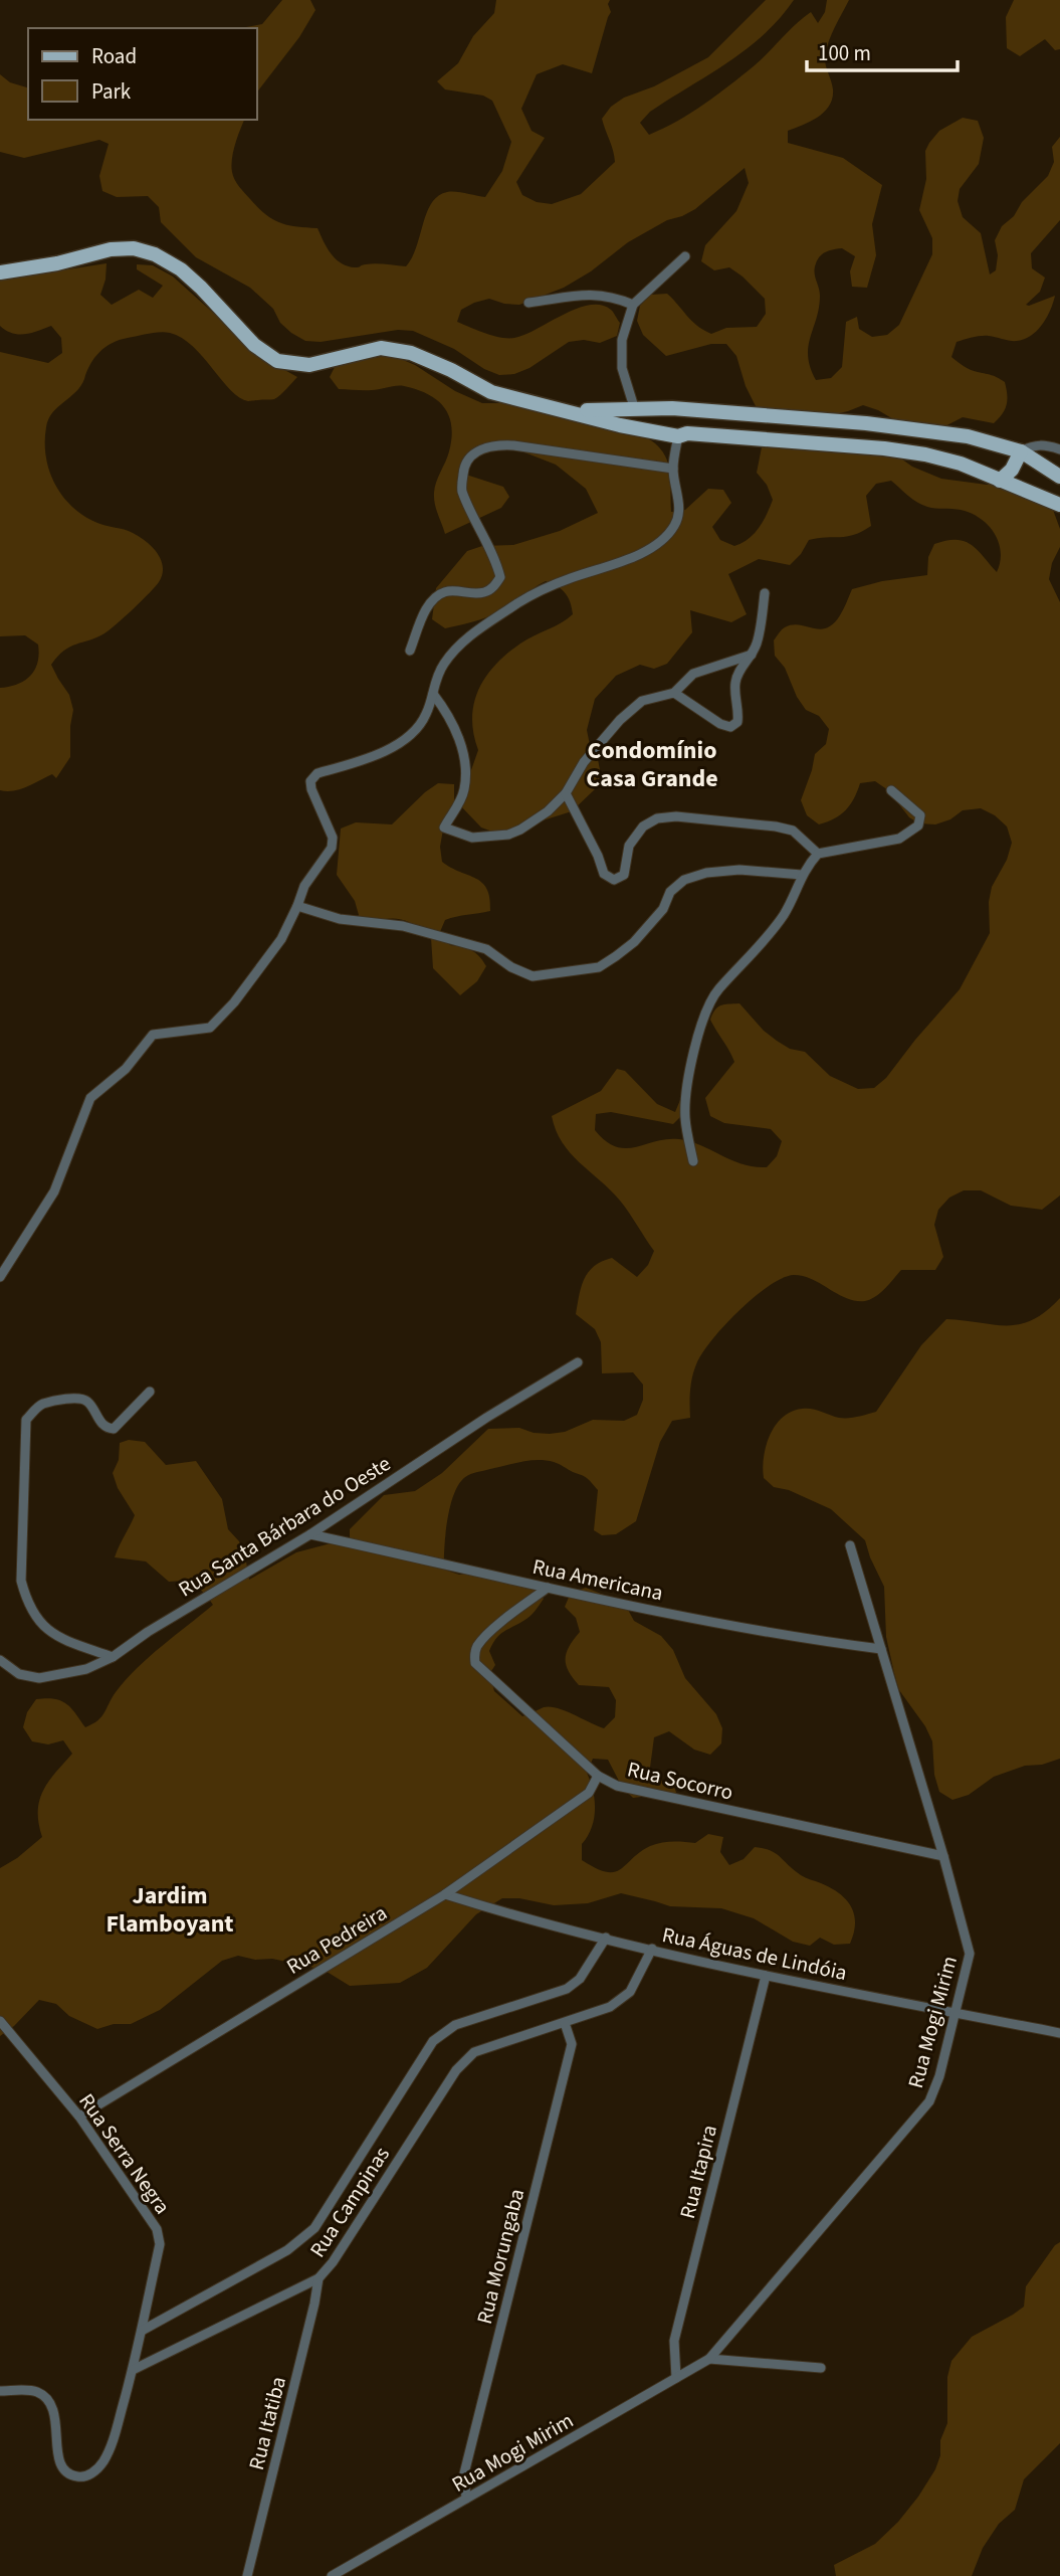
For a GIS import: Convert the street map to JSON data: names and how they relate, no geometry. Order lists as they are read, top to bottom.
{
  "streets": {
    "street": [
      "Rua Santa Bárbara do Oeste",
      "Rua Americana",
      "Rua Socorro",
      "Rua Pedreira",
      "Rua Águas de Lindóia",
      "Rua Mogi Mirim",
      "Rua Serra Negra",
      "Rua Itapira",
      "Rua Campinas",
      "Rua Morungaba",
      "Rua Itatiba"
    ]
  },
  "crossings": [
    ["Rua Santa Bárbara do Oeste", "Rua Americana"],
    ["Rua Americana", "Rua Socorro"],
    ["Rua Americana", "Rua Mogi Mirim"],
    ["Rua Socorro", "Rua Pedreira"],
    ["Rua Socorro", "Rua Mogi Mirim"],
    ["Rua Pedreira", "Rua Águas de Lindóia"],
    ["Rua Pedreira", "Rua Serra Negra"],
    ["Rua Águas de Lindóia", "Rua Mogi Mirim"],
    ["Rua Águas de Lindóia", "Rua Itapira"],
    ["Rua Águas de Lindóia", "Rua Campinas"],
    ["Rua Mogi Mirim", "Rua Itapira"],
    ["Rua Mogi Mirim", "Rua Morungaba"],
    ["Rua Serra Negra", "Rua Campinas"],
    ["Rua Campinas", "Rua Morungaba"],
    ["Rua Campinas", "Rua Itatiba"]
  ],
  "districts": ["Condomínio Casa Grande", "Jardim Flamboyant"],
  "legend": ["Road", "Park"],
  "scale_bar": "100 m"
}
